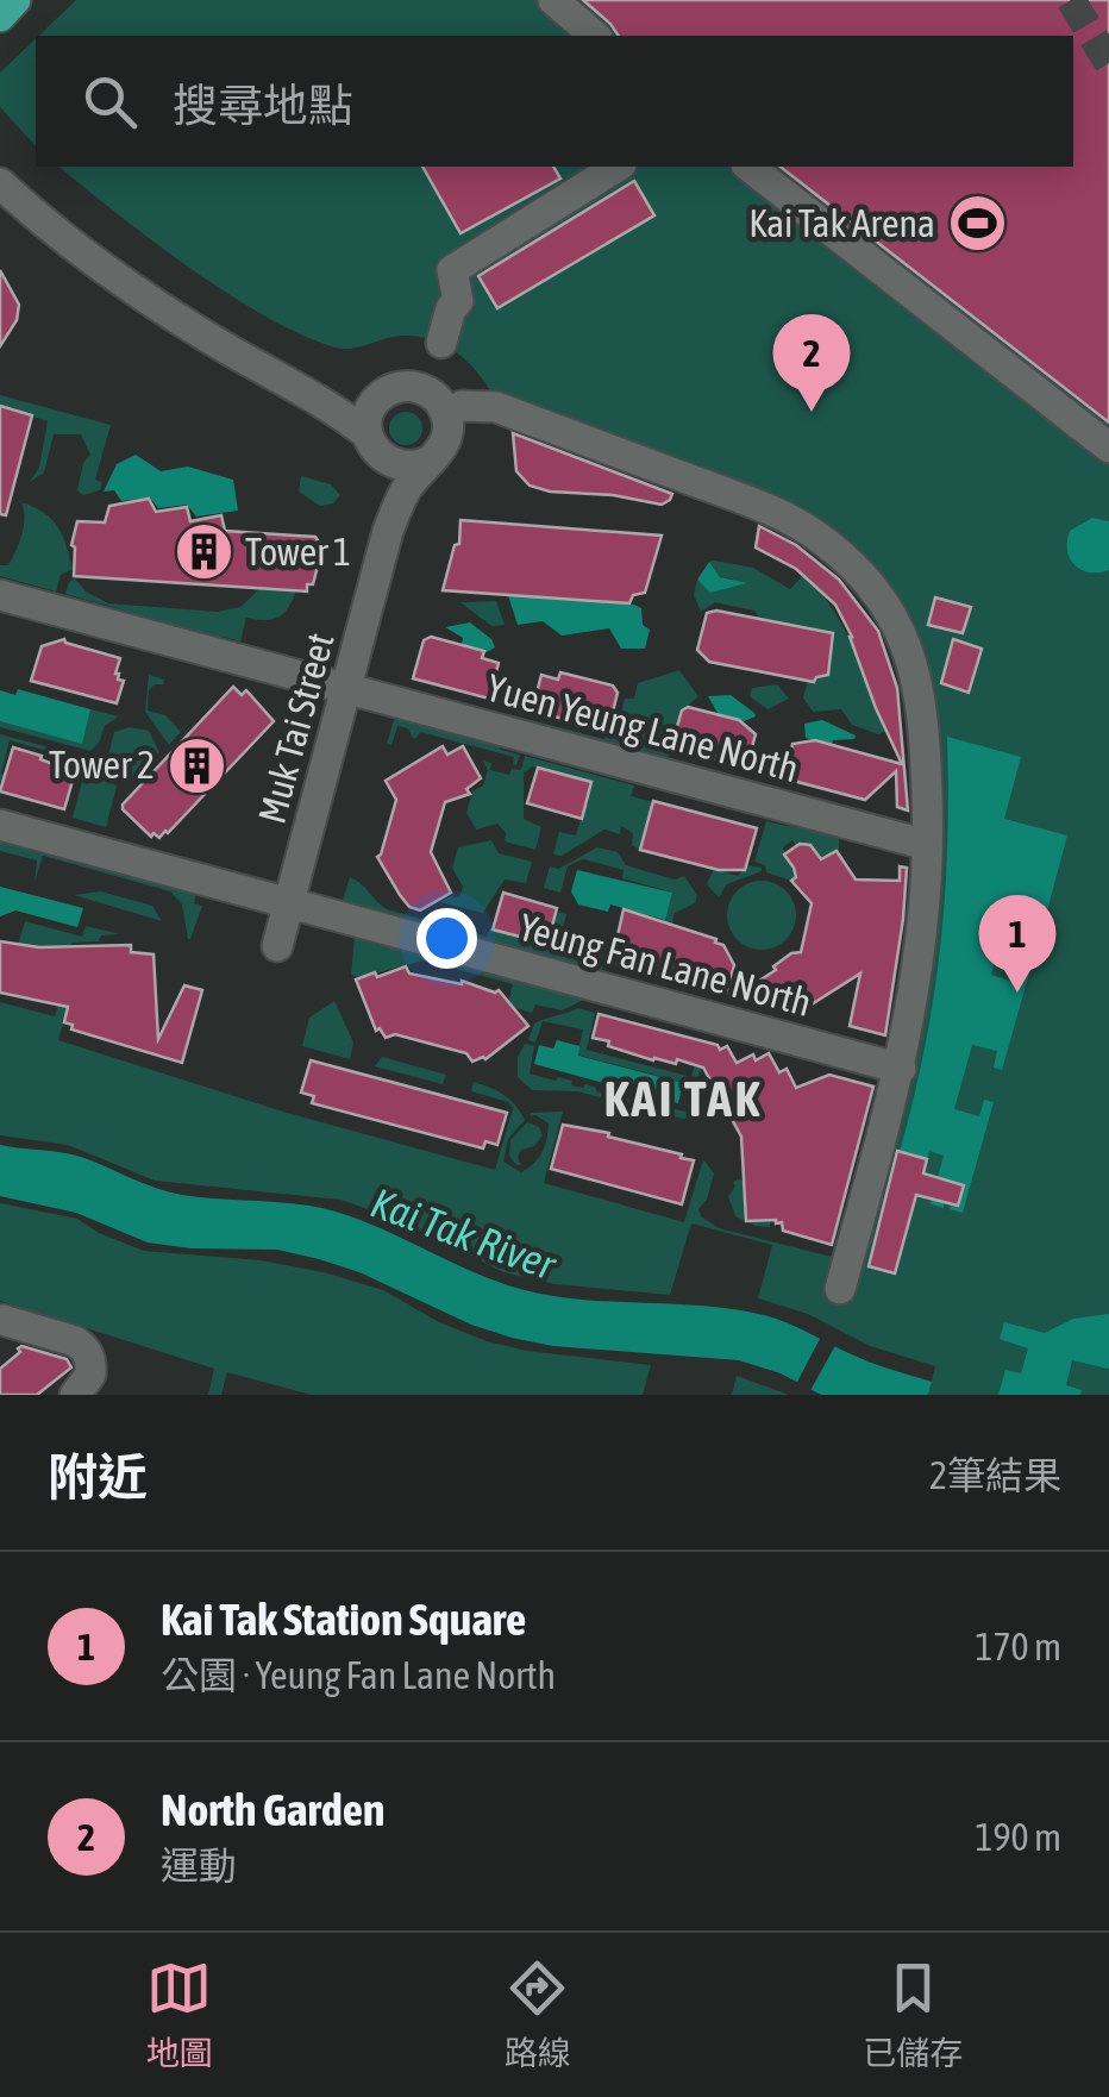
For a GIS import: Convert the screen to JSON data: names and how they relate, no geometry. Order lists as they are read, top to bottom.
{
  "streets": {
    "street": ["Muk Tai Street", "Yuen Yeung Lane North", "Yeung Fan Lane North"]
  },
  "crossings": [
    ["Muk Tai Street", "Yuen Yeung Lane North"],
    ["Muk Tai Street", "Yeung Fan Lane North"]
  ],
  "districts": ["KAI TAK"],
  "water": ["Kai Tak River"],
  "places": {
    "sports": ["Kai Tak Arena"],
    "building": ["Tower 1", "Tower 2"]
  },
  "page": {
    "search": "搜尋地點",
    "pins": ["2", "1"],
    "heading": ["附近", "2筆結果"],
    "list": [
      {
        "mark": "1",
        "name": "Kai Tak Station Square",
        "note": "公園 · Yeung Fan Lane North",
        "value": "170 m"
      },
      {
        "mark": "2",
        "name": "North Garden",
        "note": "運動",
        "value": "190 m"
      }
    ],
    "nav": ["地圖", "路線", "已儲存"]
  }
}
